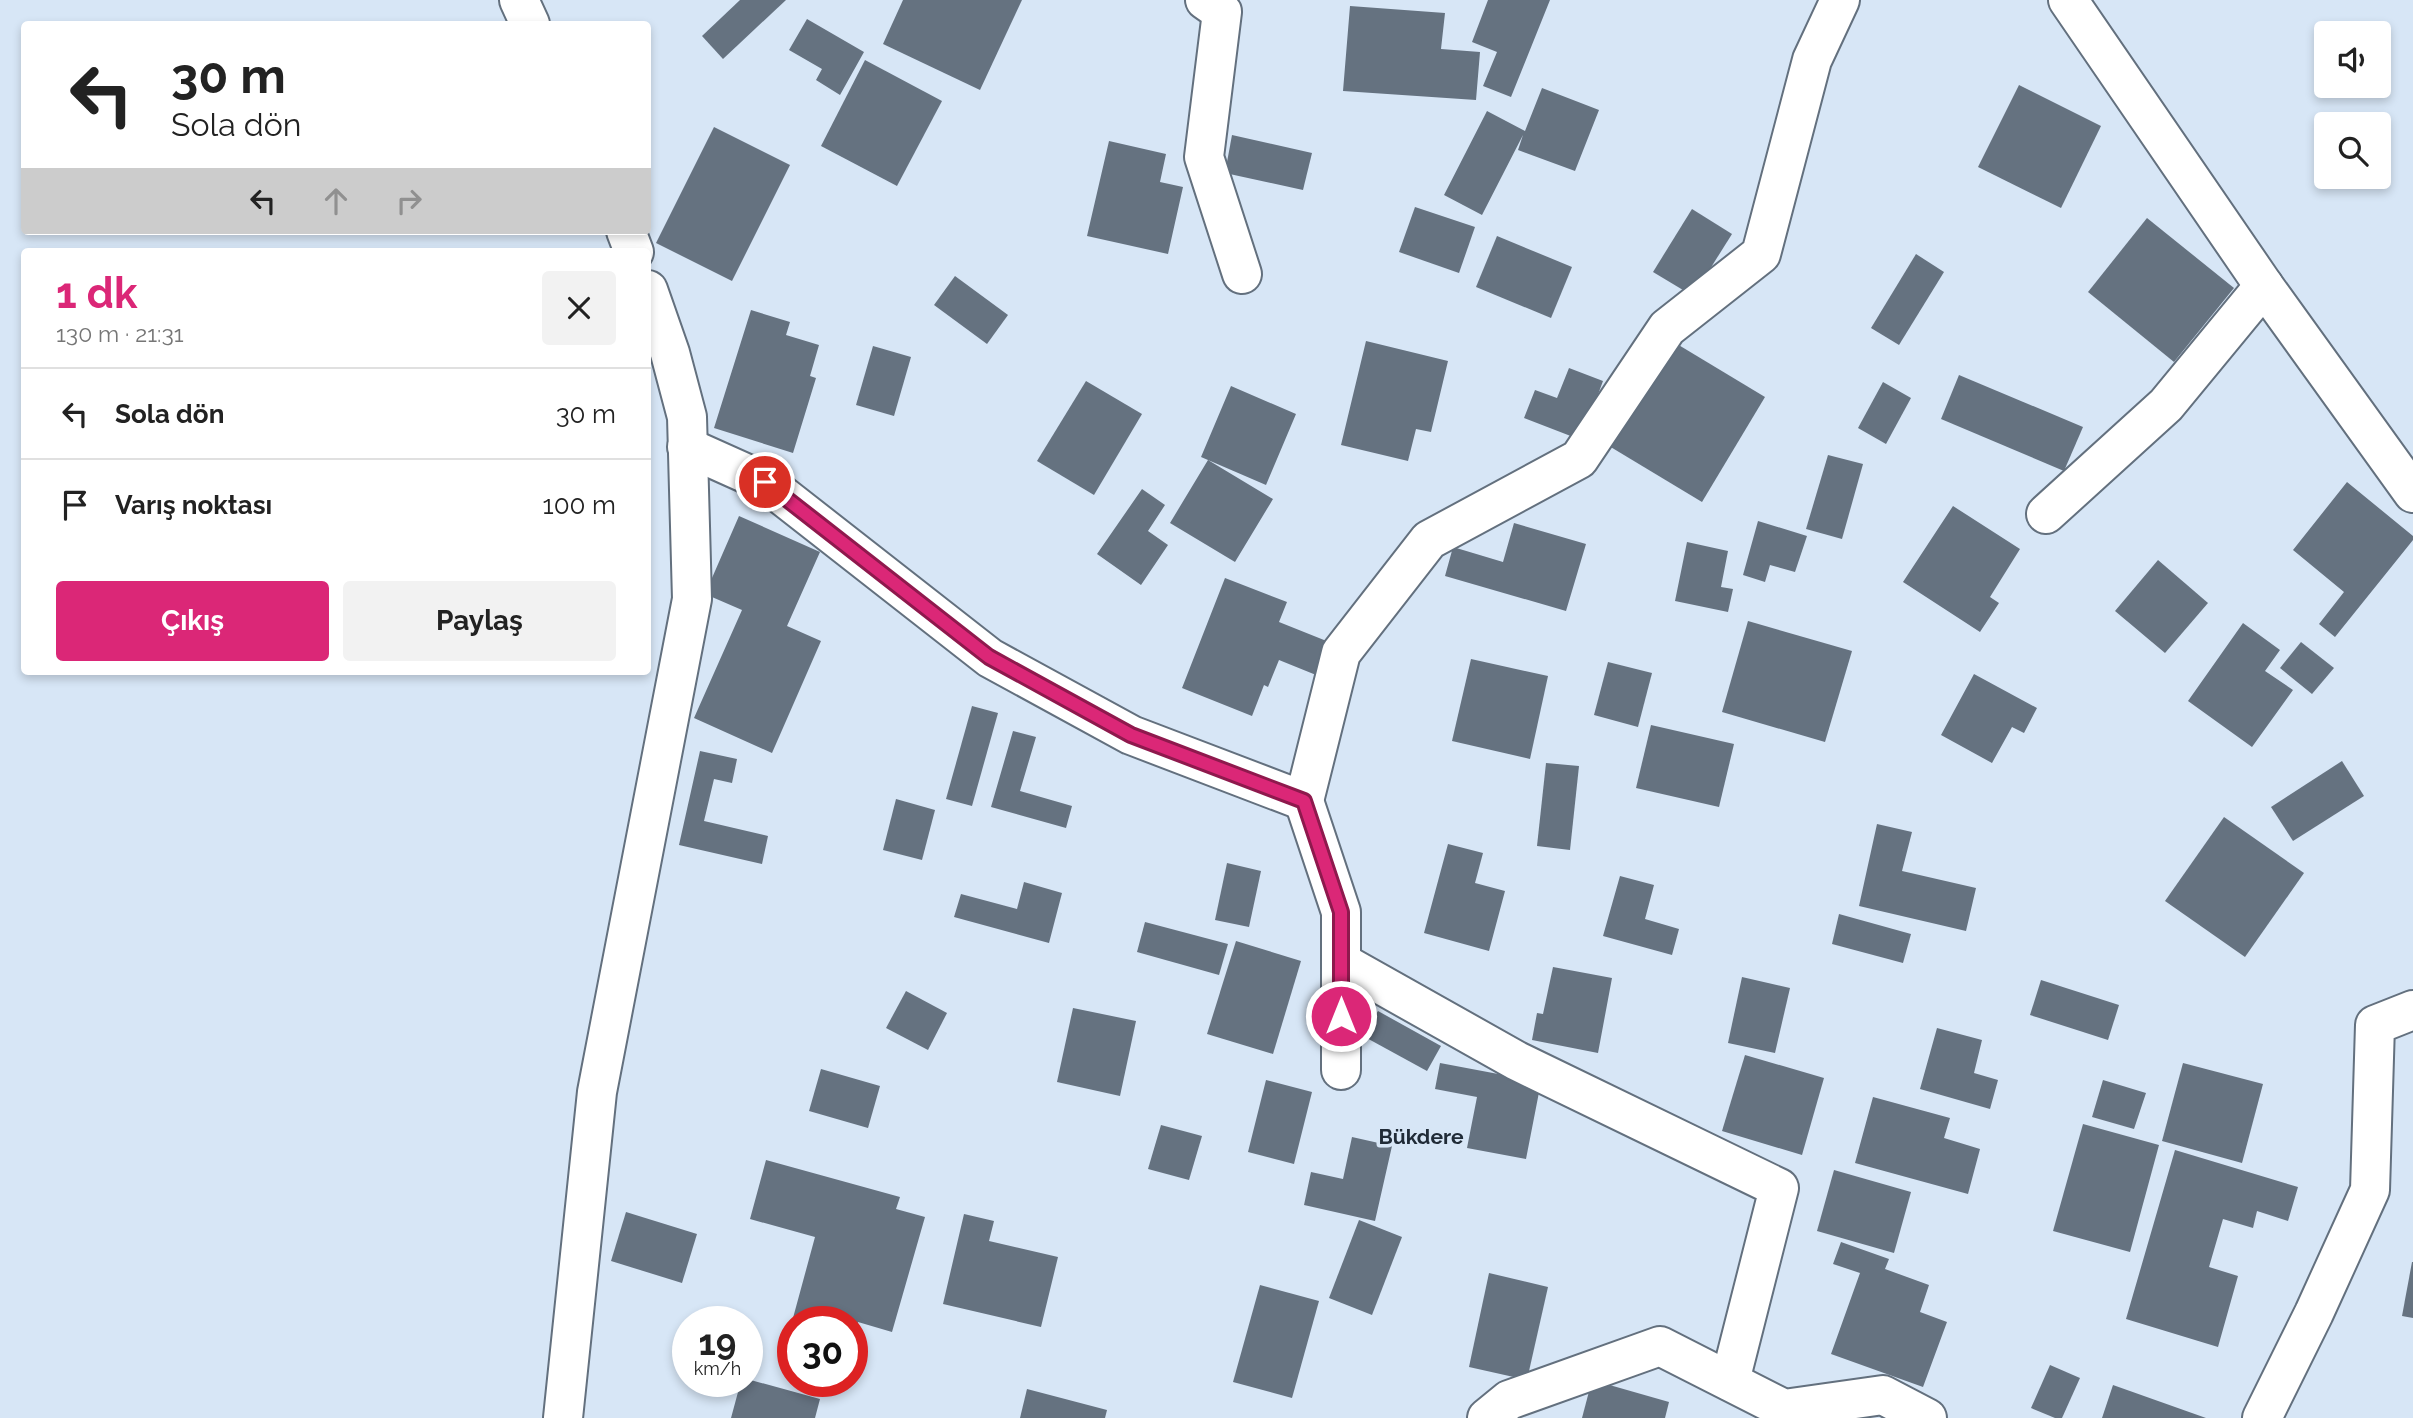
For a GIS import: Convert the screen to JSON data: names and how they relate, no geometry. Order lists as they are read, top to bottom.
{
  "districts": ["Bükdere"],
  "page": {
    "turn": ["30 m", "Sola dön"],
    "heading": ["1 dk", "130 m · 21:31"],
    "list": [
      {
        "name": "Sola dön",
        "value": "30 m"
      },
      {
        "name": "Varış noktası",
        "value": "100 m"
      }
    ],
    "buttons": ["Çıkış", "Paylaş"],
    "speed": "19 km/h",
    "limit": "30"
  }
}
